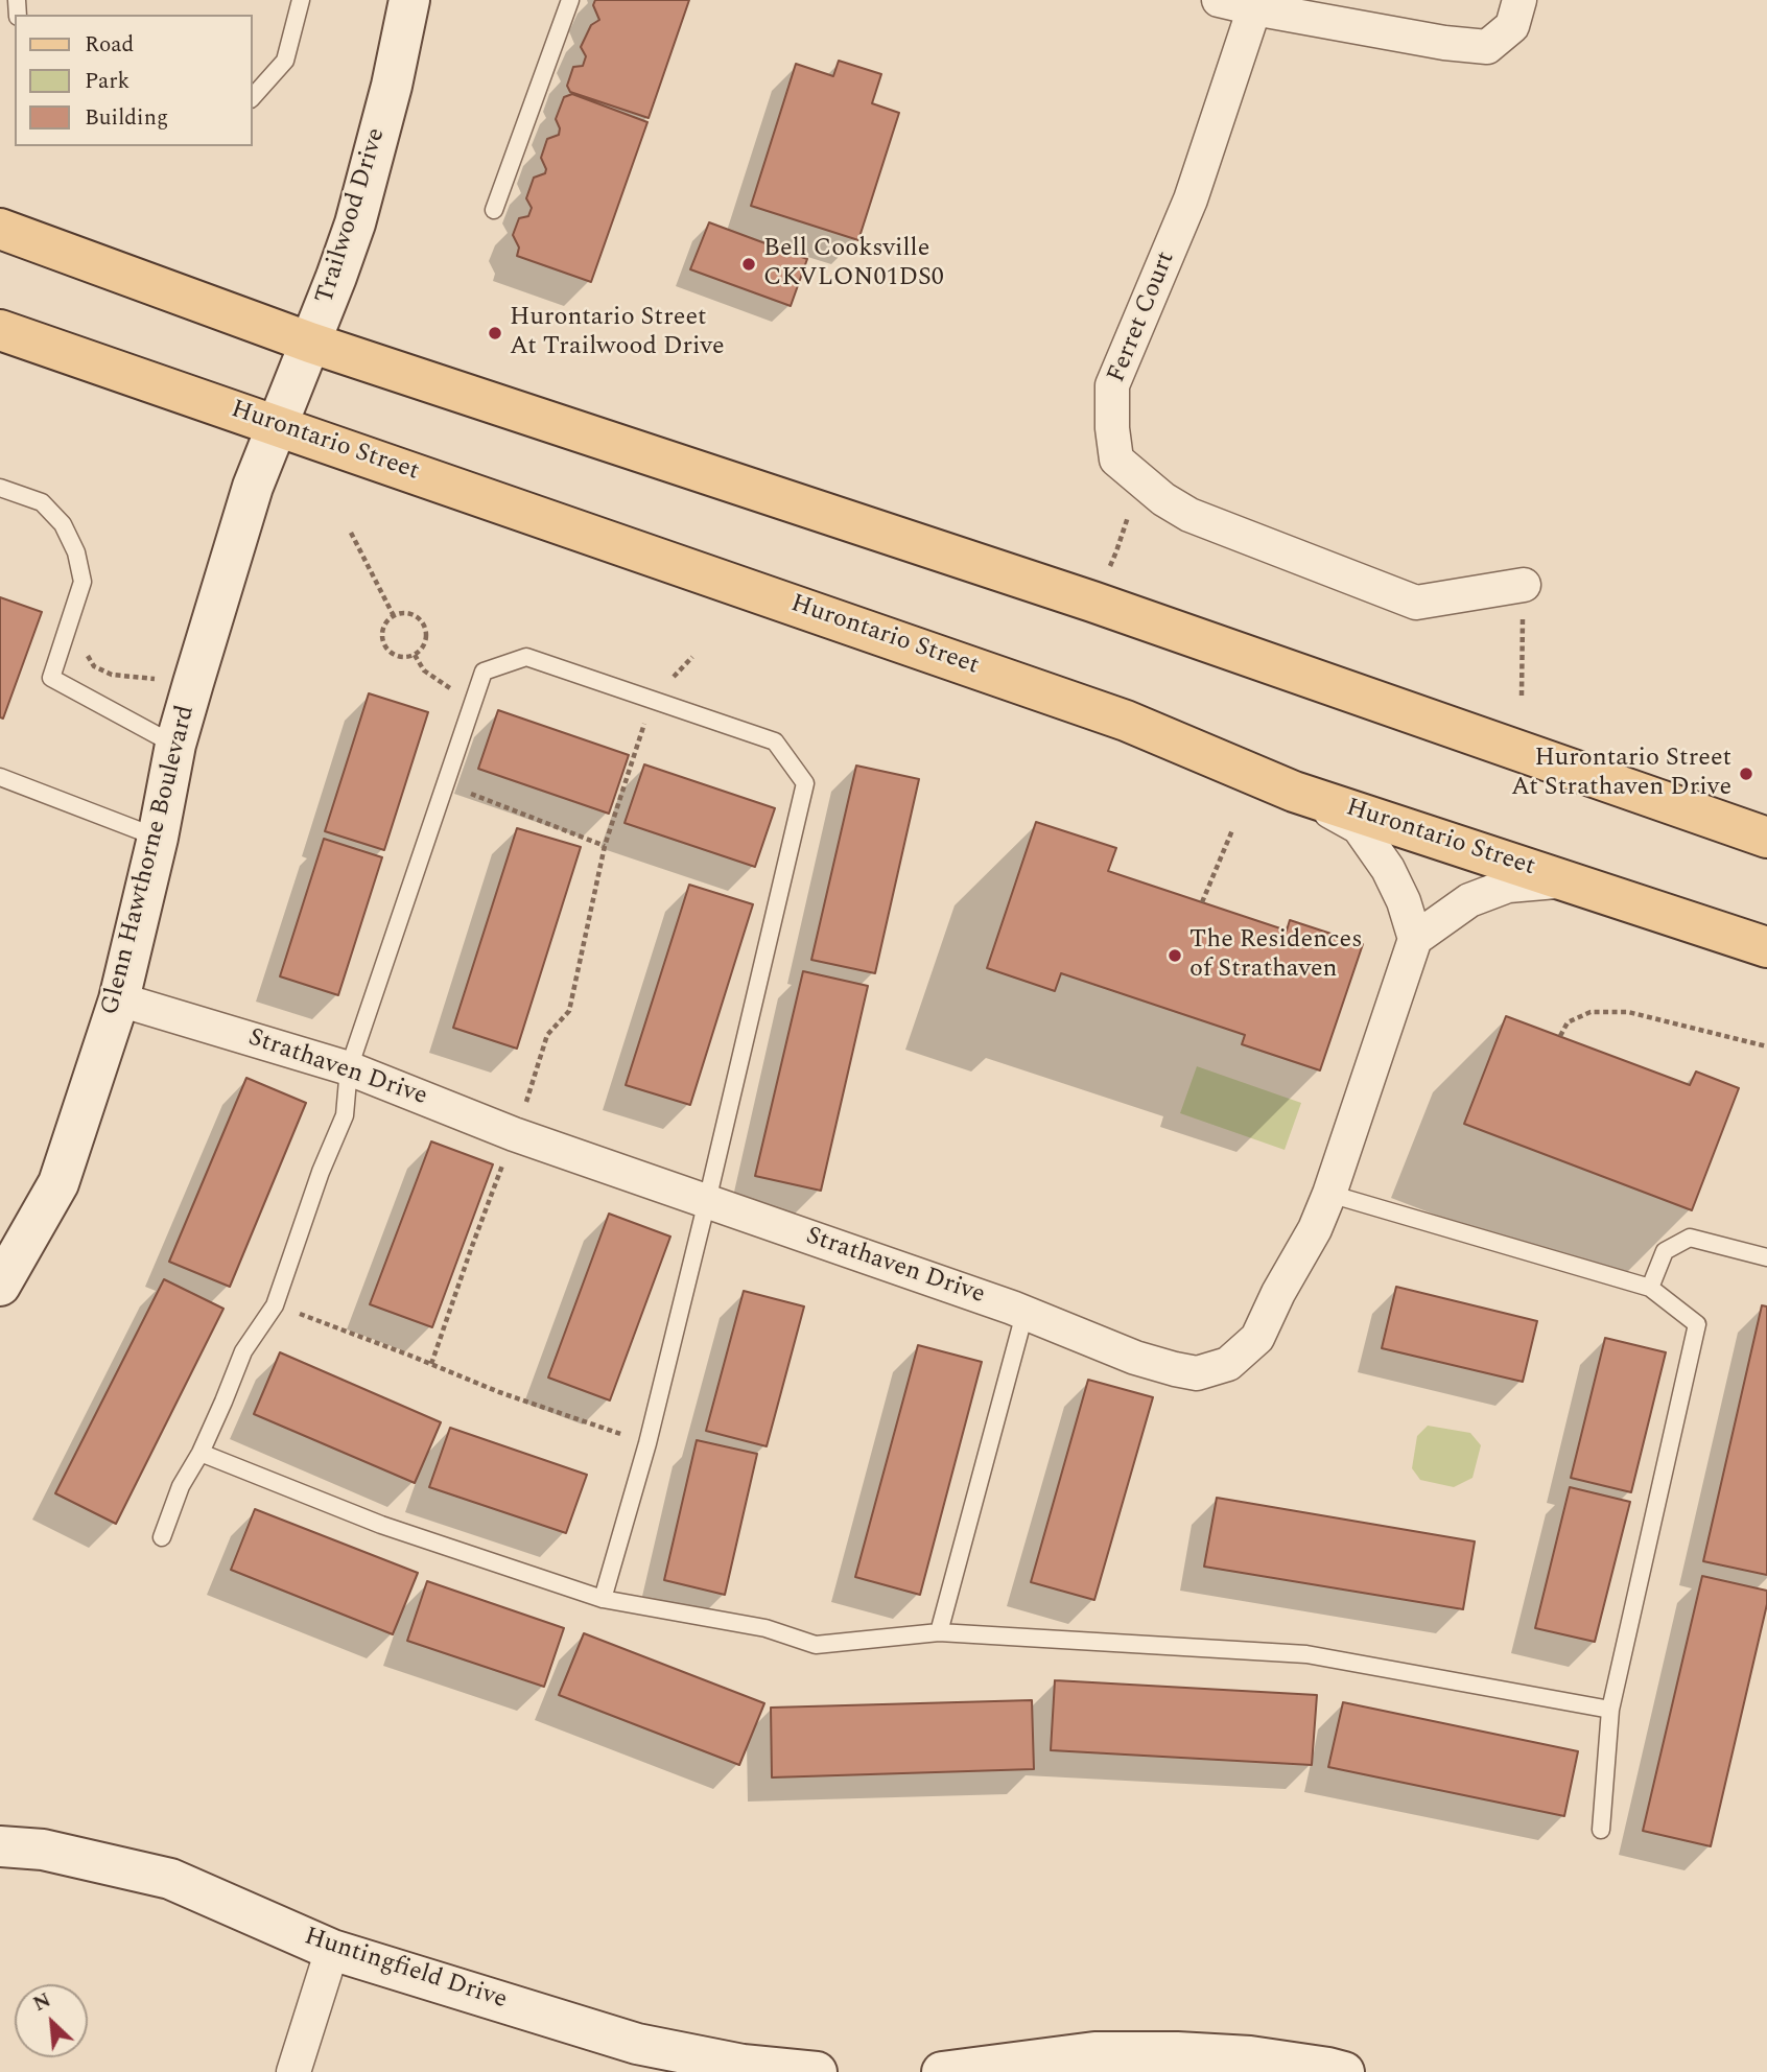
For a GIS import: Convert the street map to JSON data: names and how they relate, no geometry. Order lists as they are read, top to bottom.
{
  "streets": {
    "main road": ["Hurontario Street"],
    "street": [
      "Trailwood Drive",
      "Ferret Court",
      "Glenn Hawthorne Boulevard",
      "Strathaven Drive",
      "Huntingfield Drive"
    ]
  },
  "crossings": [
    ["Trailwood Drive", "Hurontario Street"],
    ["Trailwood Drive", "Glenn Hawthorne Boulevard"],
    ["Hurontario Street", "Glenn Hawthorne Boulevard"],
    ["Glenn Hawthorne Boulevard", "Strathaven Drive"]
  ],
  "places": [
    "Bell Cooksville CKVLON01DS0",
    "Hurontario Street At Trailwood Drive",
    "Hurontario Street At Strathaven Drive",
    "The Residences of Strathaven"
  ],
  "legend": ["Road", "Park", "Building"],
  "north": "top left"
}
